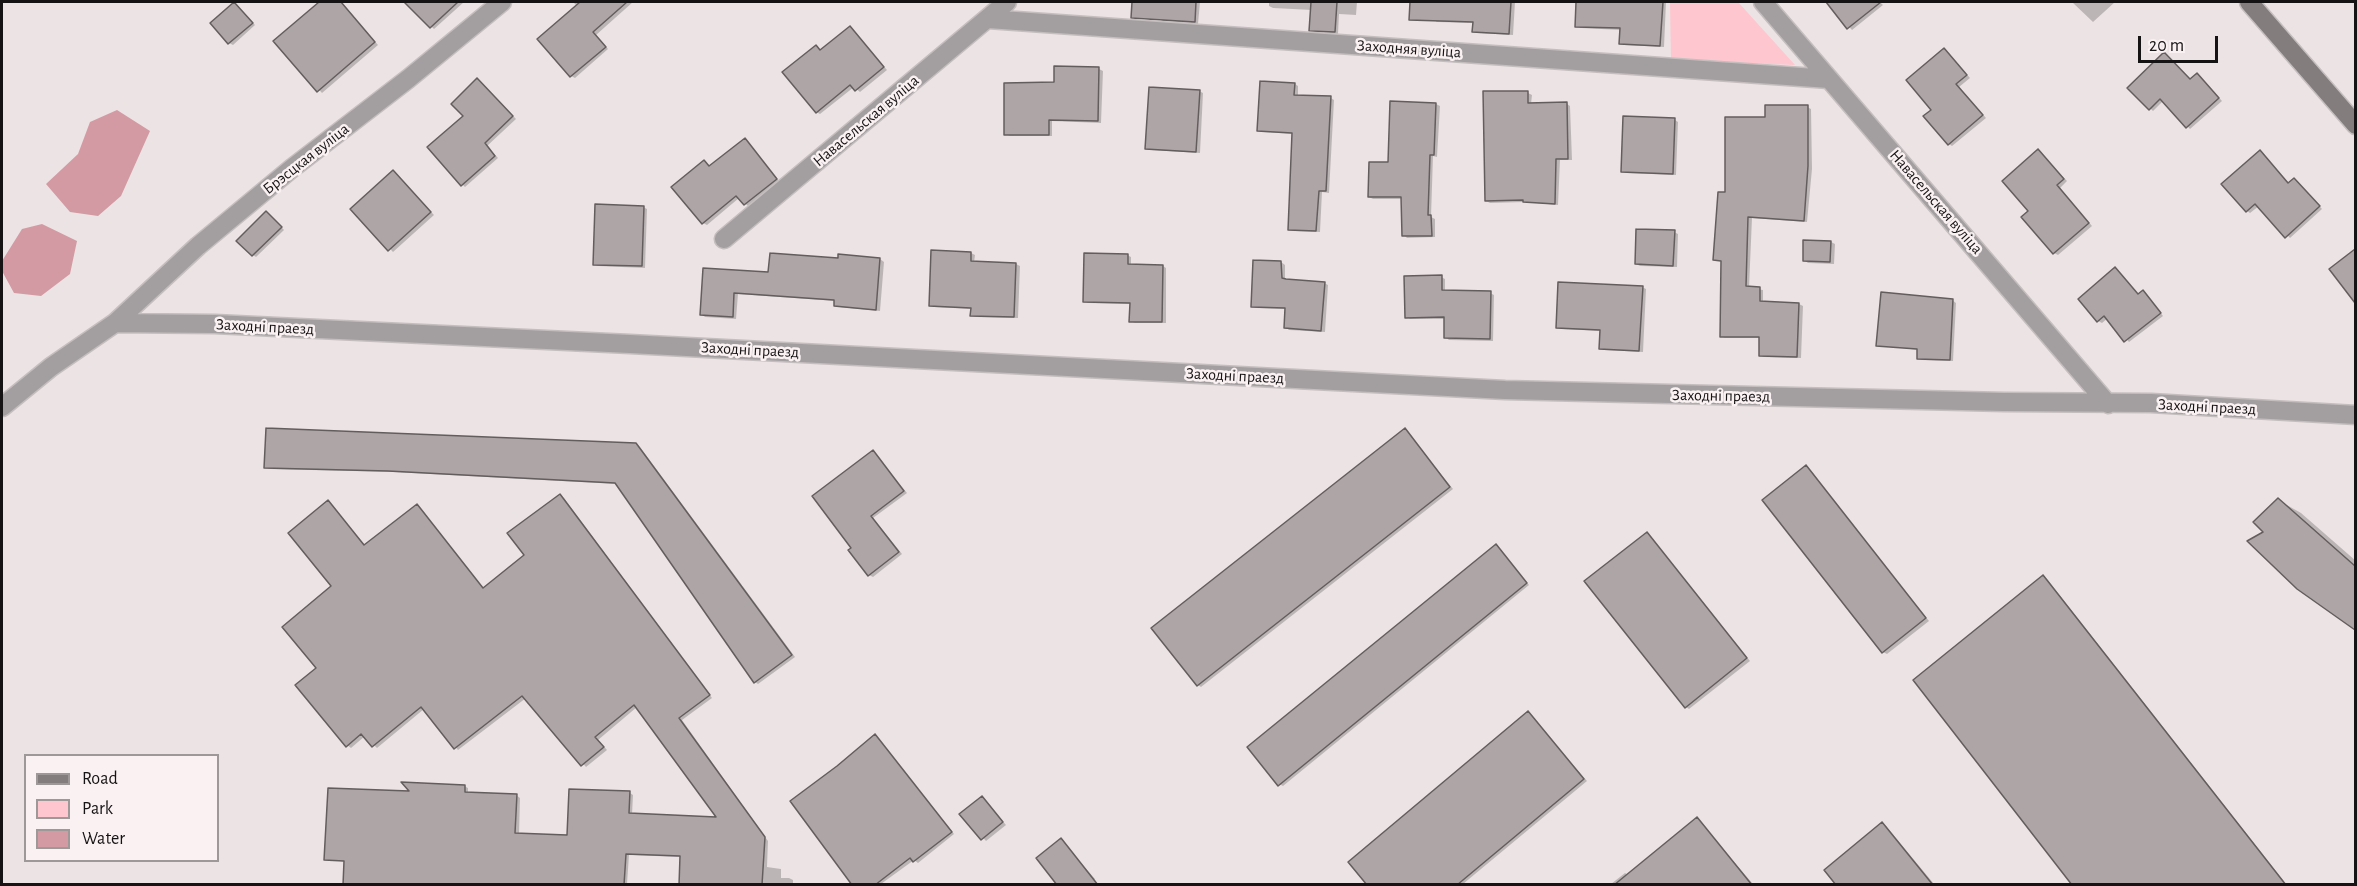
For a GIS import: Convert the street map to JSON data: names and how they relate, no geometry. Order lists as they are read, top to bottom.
{
  "streets": {
    "street": [
      "Заходняя вуліца",
      "Навасельская вуліца",
      "Брэсцкая вуліца",
      "Заходні праезд"
    ]
  },
  "crossings": [
    ["Заходняя вуліца", "Навасельская вуліца"],
    ["Навасельская вуліца", "Заходні праезд"],
    ["Брэсцкая вуліца", "Заходні праезд"]
  ],
  "legend": ["Road", "Park", "Water"],
  "scale_bar": "20 m"
}
